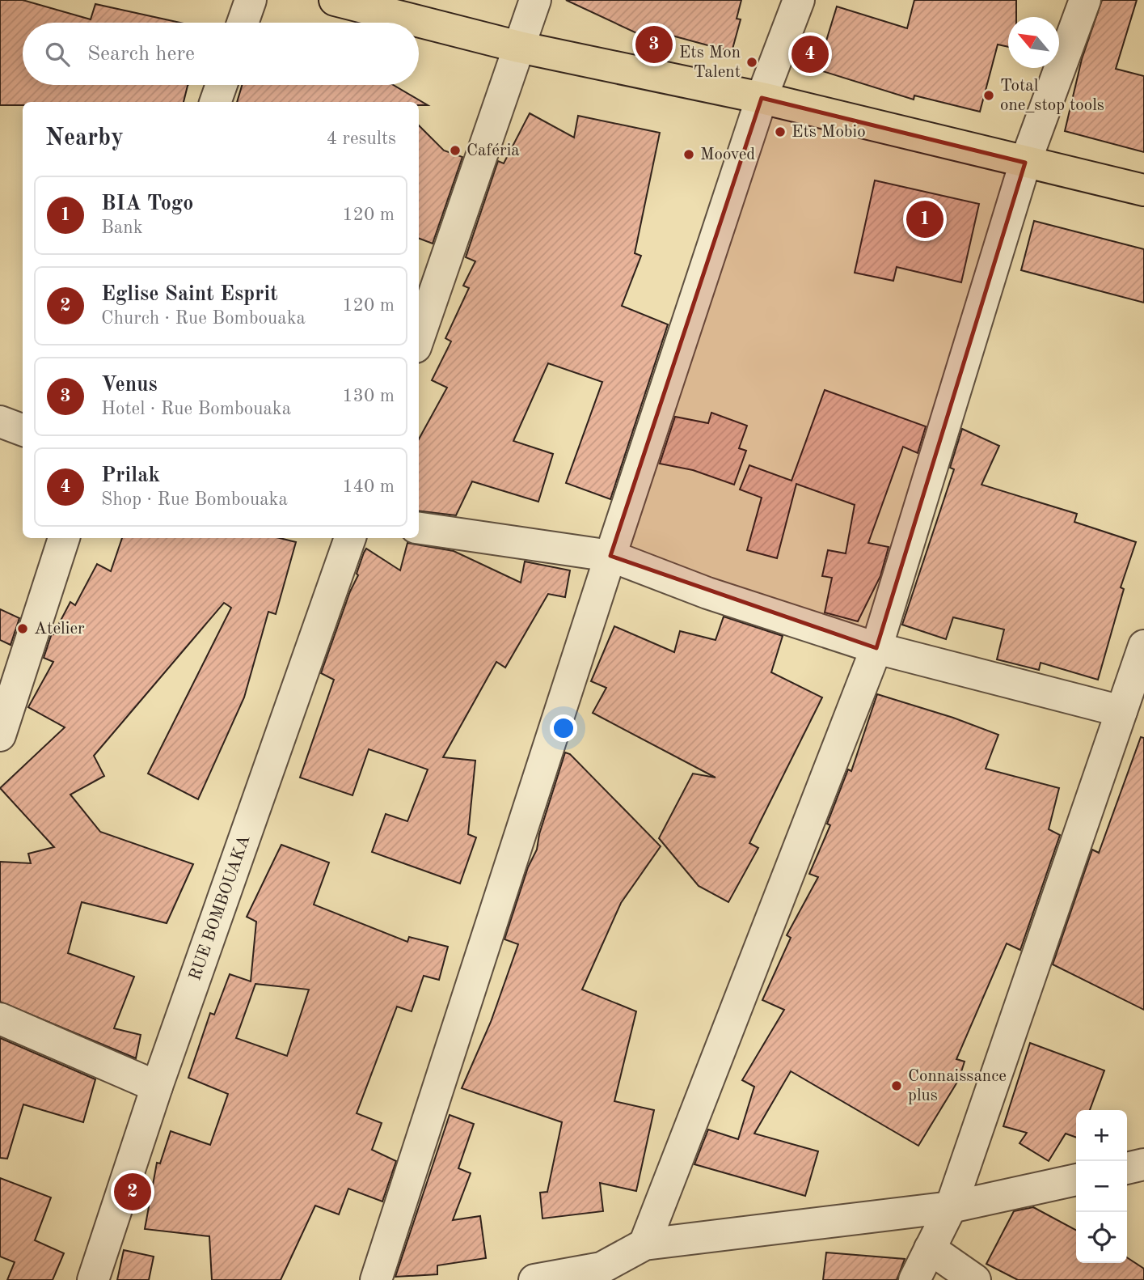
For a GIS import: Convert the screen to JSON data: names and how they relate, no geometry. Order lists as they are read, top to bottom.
{
  "streets": {
    "street": ["RUE BOMBOUAKA"]
  },
  "places": [
    "Ets Mon Talent",
    "Total one_stop tools",
    "Ets Mobio",
    "Caféria",
    "Mooved",
    "Atelier",
    "Connaissance plus"
  ],
  "north": "top left",
  "page": {
    "pins": [
      "3",
      "4",
      "1",
      "2"
    ],
    "search": "Search here",
    "heading": ["Nearby", "4 results"],
    "list": [
      {
        "mark": "1",
        "name": "BIA Togo",
        "note": "Bank",
        "value": "120 m"
      },
      {
        "mark": "2",
        "name": "Eglise Saint Esprit",
        "note": "Church · Rue Bombouaka",
        "value": "120 m"
      },
      {
        "mark": "3",
        "name": "Venus",
        "note": "Hotel · Rue Bombouaka",
        "value": "130 m"
      },
      {
        "mark": "4",
        "name": "Prilak",
        "note": "Shop · Rue Bombouaka",
        "value": "140 m"
      }
    ],
    "map_buttons": ["+", "−"]
  }
}
